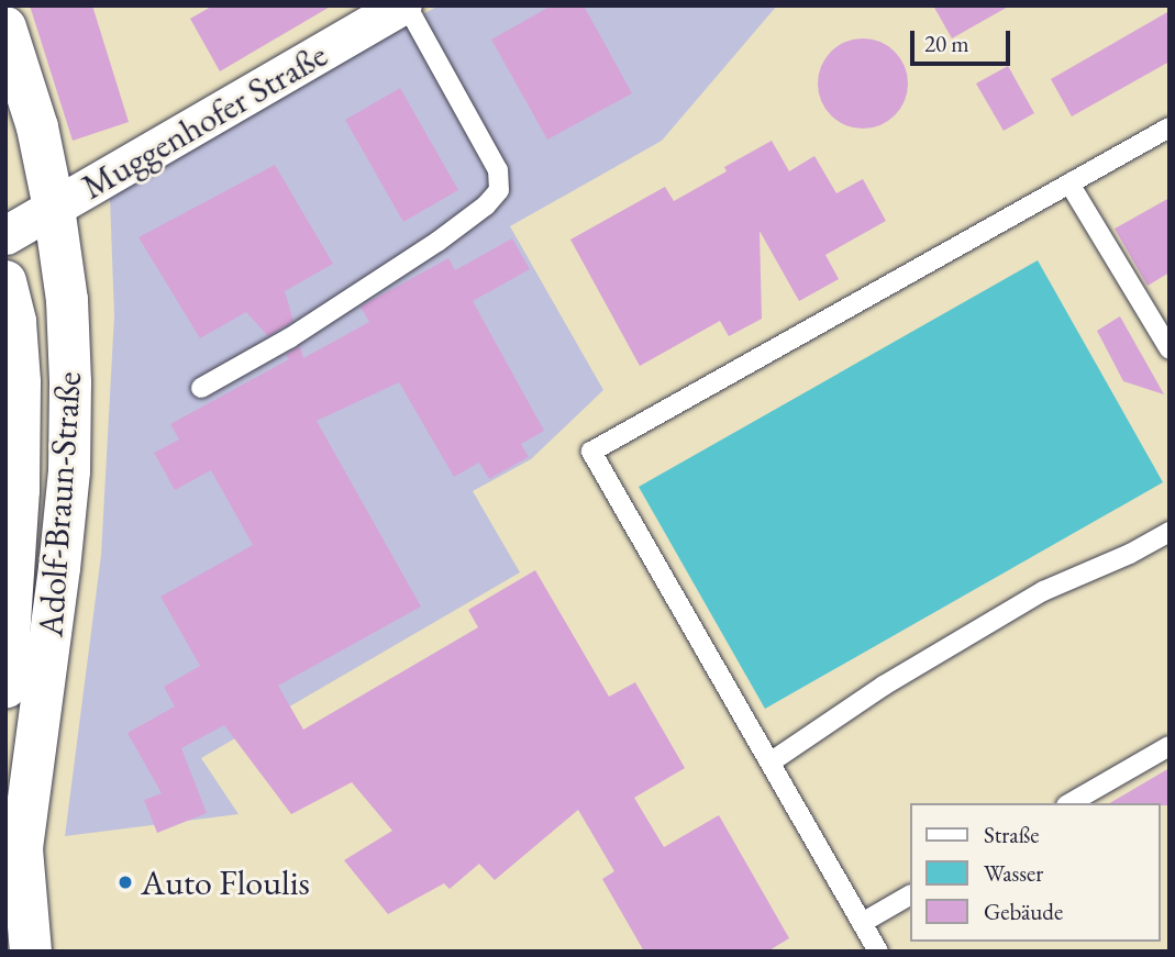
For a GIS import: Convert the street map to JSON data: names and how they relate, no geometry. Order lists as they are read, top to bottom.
{
  "streets": {
    "main road": ["Adolf-Braun-Straße"],
    "street": ["Muggenhofer Straße"]
  },
  "crossings": [
    ["Muggenhofer Straße", "Adolf-Braun-Straße"]
  ],
  "places": ["Auto Floulis"],
  "legend": ["Straße", "Wasser", "Gebäude"],
  "scale_bar": "20 m"
}
